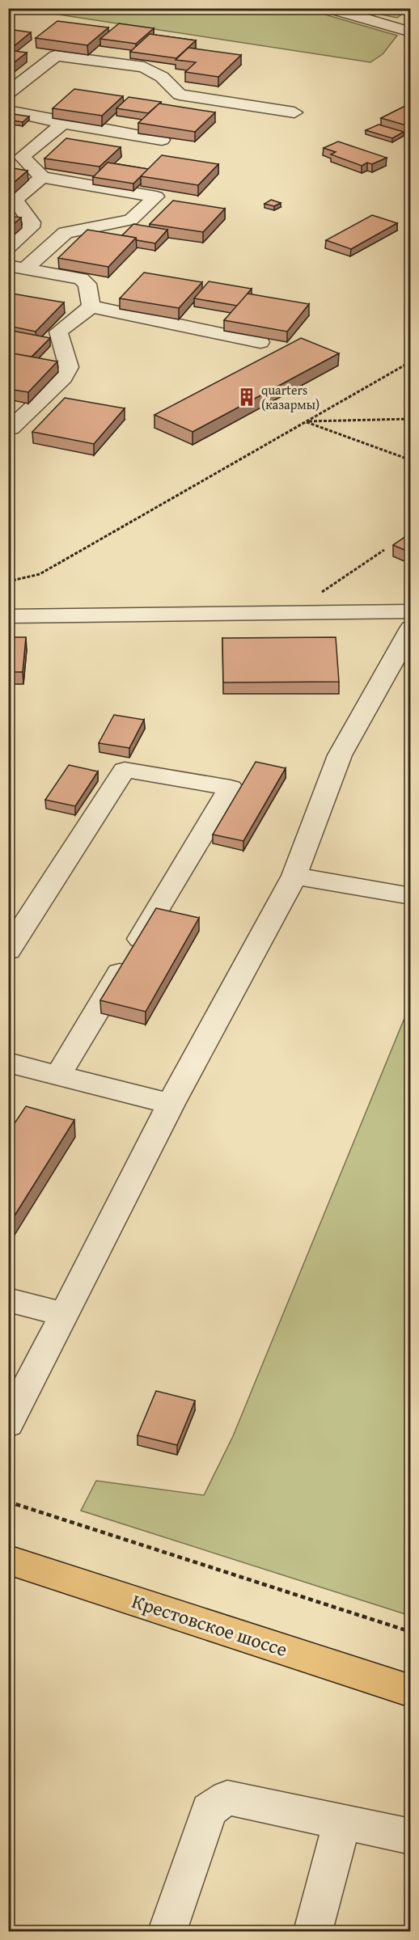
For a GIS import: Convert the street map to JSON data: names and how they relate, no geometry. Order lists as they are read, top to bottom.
{
  "streets": {
    "main road": ["Крестовское шоссе"]
  },
  "places": {
    "building": ["quarters (казармы)"]
  }
}
